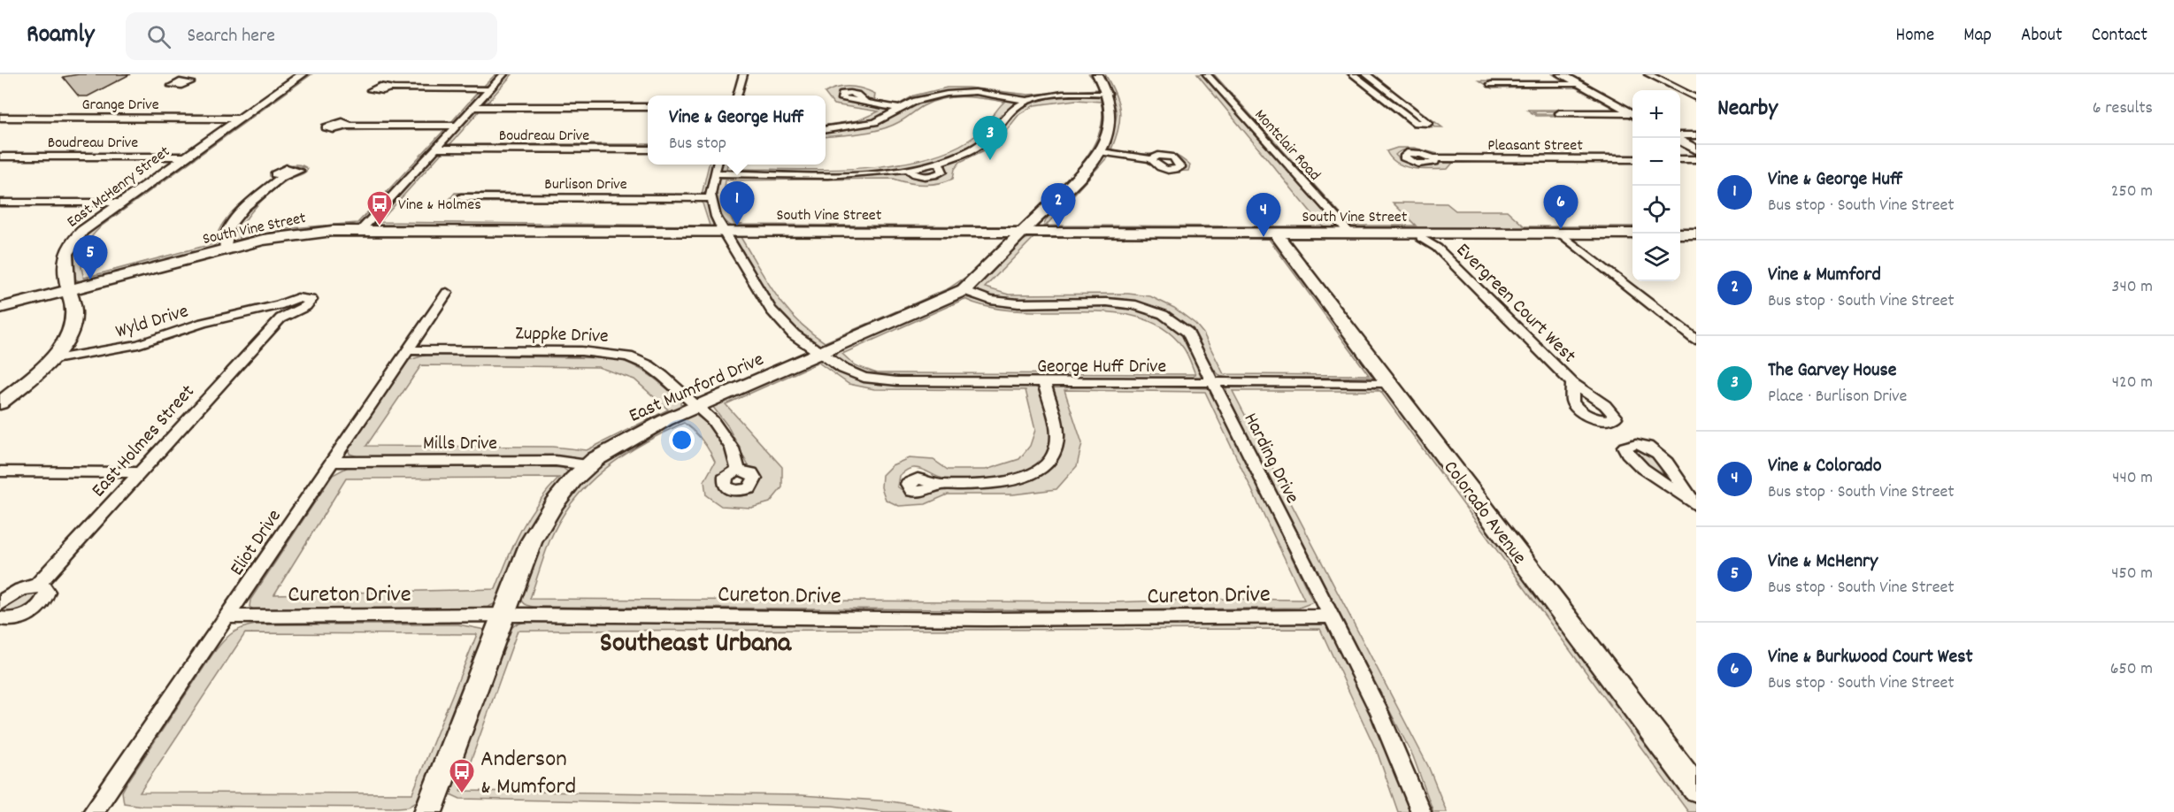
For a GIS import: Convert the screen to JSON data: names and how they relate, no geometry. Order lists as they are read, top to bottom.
{
  "streets": {
    "street": [
      "Grange Drive",
      "Boudreau Drive",
      "Montclair Road",
      "Pleasant Street",
      "Burlison Drive",
      "East McHenry Street",
      "South Vine Street",
      "Evergreen Court West",
      "Wyld Drive",
      "Zuppke Drive",
      "George Huff Drive",
      "East Mumford Drive",
      "East Holmes Street",
      "Mills Drive",
      "Harding Drive",
      "Colorado Avenue",
      "Eliot Drive",
      "Cureton Drive"
    ]
  },
  "crossings": [
    ["Grange Drive", "East McHenry Street"],
    ["Boudreau Drive", "East McHenry Street"],
    ["Montclair Road", "South Vine Street"],
    ["Burlison Drive", "George Huff Drive"],
    ["East McHenry Street", "South Vine Street"],
    ["East McHenry Street", "Wyld Drive"],
    ["South Vine Street", "Evergreen Court West"],
    ["South Vine Street", "George Huff Drive"],
    ["South Vine Street", "East Mumford Drive"],
    ["South Vine Street", "Colorado Avenue"],
    ["Wyld Drive", "East Holmes Street"],
    ["Zuppke Drive", "East Mumford Drive"],
    ["Zuppke Drive", "Eliot Drive"],
    ["George Huff Drive", "East Mumford Drive"],
    ["George Huff Drive", "Harding Drive"],
    ["George Huff Drive", "Colorado Avenue"],
    ["East Mumford Drive", "Mills Drive"],
    ["East Mumford Drive", "Harding Drive"],
    ["East Mumford Drive", "Cureton Drive"],
    ["Mills Drive", "Eliot Drive"],
    ["Harding Drive", "Cureton Drive"],
    ["Eliot Drive", "Cureton Drive"]
  ],
  "districts": ["Southeast Urbana"],
  "places": {
    "bus stop": ["Vine & Holmes", "Anderson & Mumford"]
  },
  "page": {
    "header": "Roamly",
    "search": "Search here",
    "nav": [
      "Home",
      "Map",
      "About",
      "Contact"
    ],
    "heading": ["Nearby", "6 results"],
    "map_buttons": ["+", "−"],
    "popup": ["Vine & George Huff", "Bus stop"],
    "pins": [
      "3",
      "1",
      "2",
      "6",
      "4",
      "5"
    ],
    "list": [
      {
        "mark": "1",
        "name": "Vine & George Huff",
        "note": "Bus stop · South Vine Street",
        "value": "250 m"
      },
      {
        "mark": "2",
        "name": "Vine & Mumford",
        "note": "Bus stop · South Vine Street",
        "value": "340 m"
      },
      {
        "mark": "3",
        "name": "The Garvey House",
        "note": "Place · Burlison Drive",
        "value": "420 m"
      },
      {
        "mark": "4",
        "name": "Vine & Colorado",
        "note": "Bus stop · South Vine Street",
        "value": "440 m"
      },
      {
        "mark": "5",
        "name": "Vine & McHenry",
        "note": "Bus stop · South Vine Street",
        "value": "450 m"
      },
      {
        "mark": "6",
        "name": "Vine & Burkwood Court West",
        "note": "Bus stop · South Vine Street",
        "value": "650 m"
      }
    ]
  }
}
